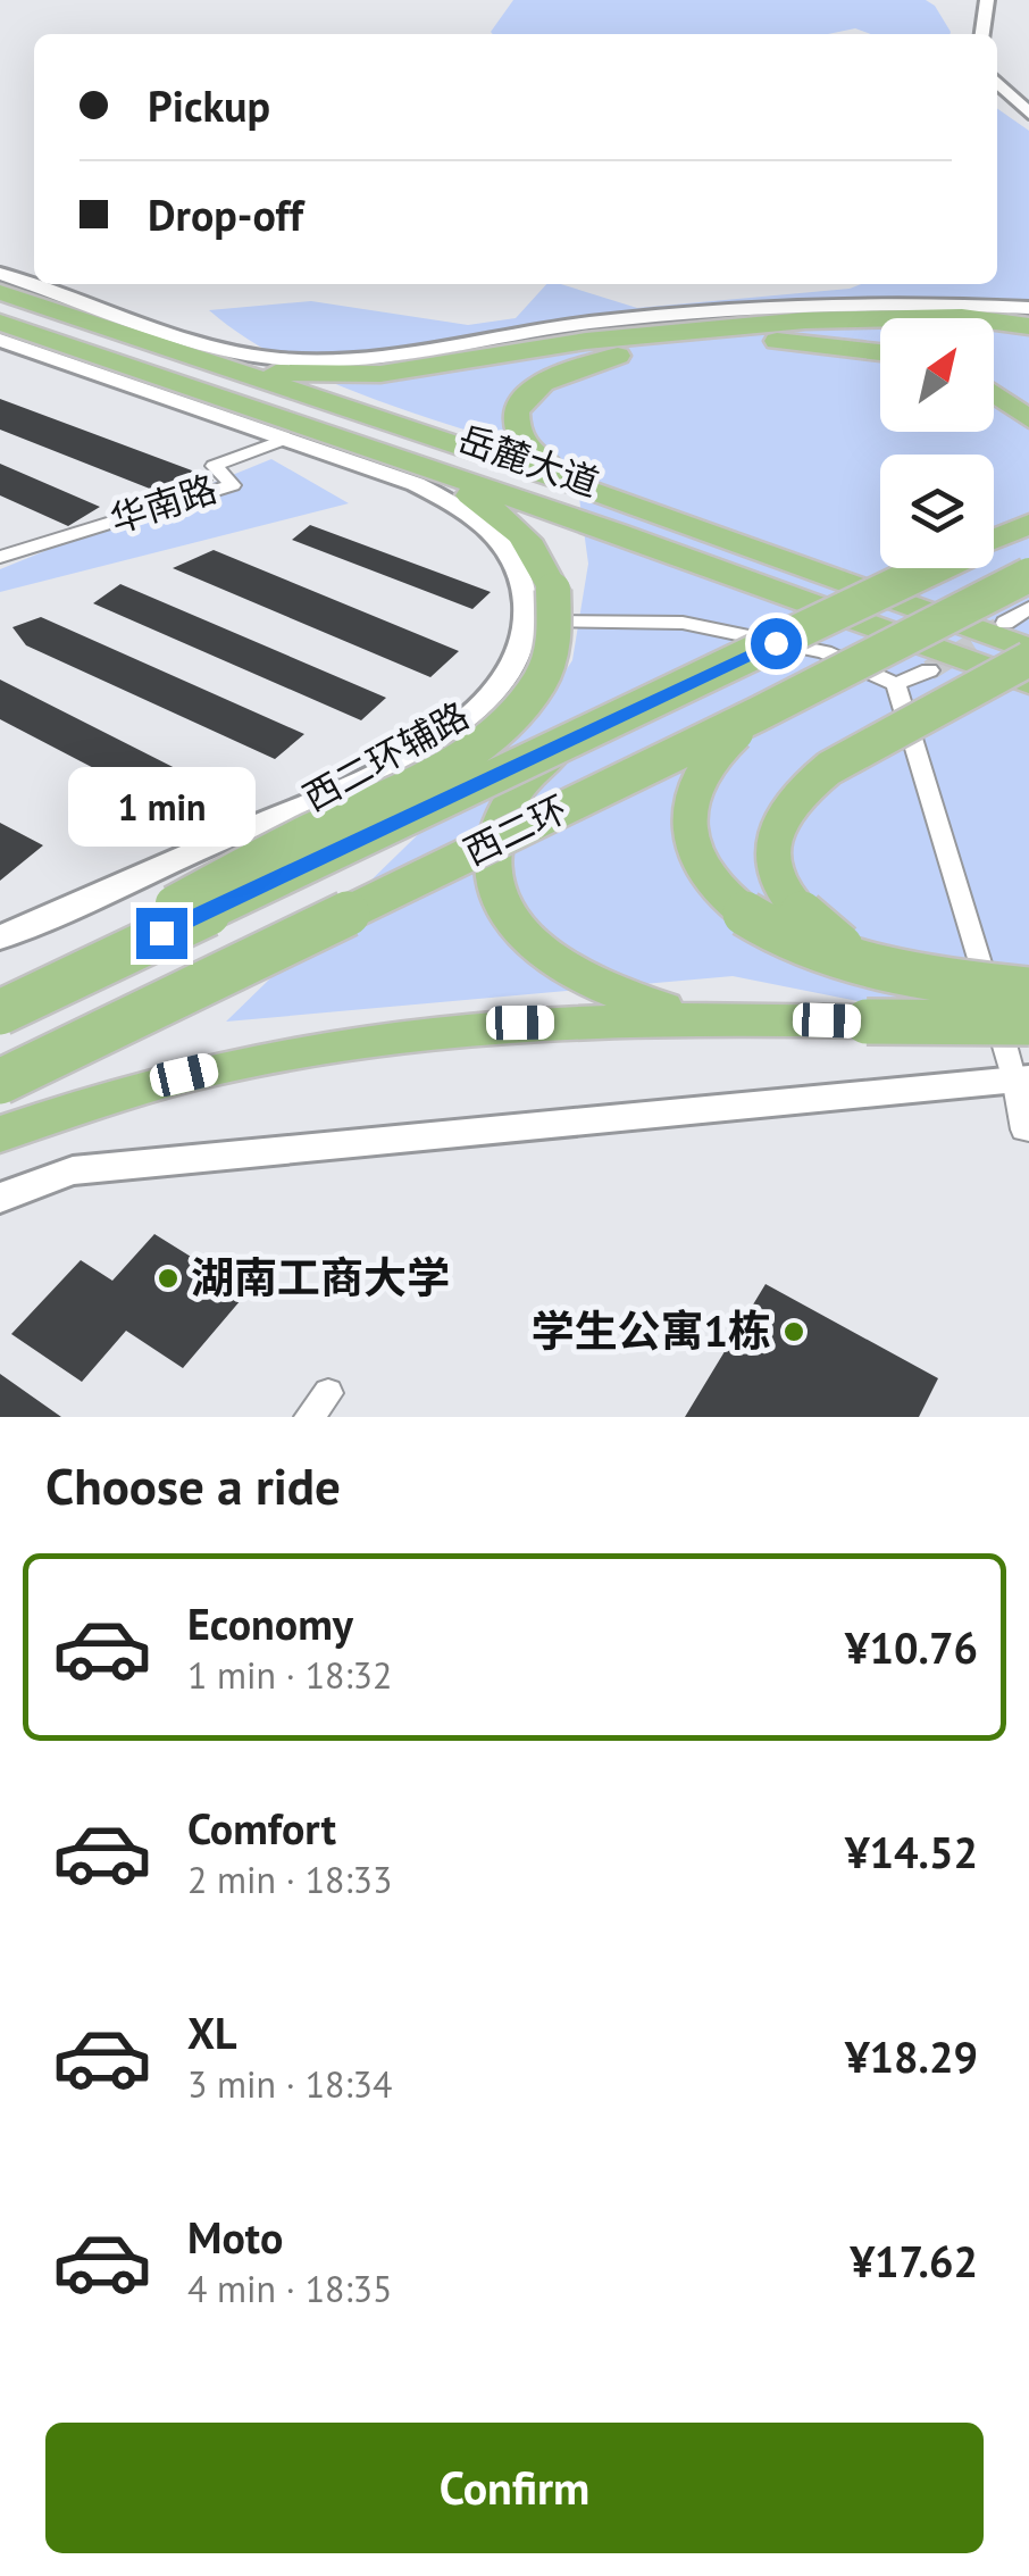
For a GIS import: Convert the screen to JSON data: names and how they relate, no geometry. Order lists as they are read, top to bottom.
{
  "streets": {
    "highway": ["岳麓大道", "西二环"],
    "street": ["华南路", "西二环辅路"]
  },
  "places": ["湖南工商大学", "学生公寓1栋"],
  "north": "top right",
  "page": {
    "banner": ["Pickup", "Drop-off"],
    "bubble": "1 min",
    "heading": "Choose a ride",
    "list": [
      {
        "name": "Economy",
        "note": "1 min · 18:32",
        "value": "¥10.76"
      },
      {
        "name": "Comfort",
        "note": "2 min · 18:33",
        "value": "¥14.52"
      },
      {
        "name": "XL",
        "note": "3 min · 18:34",
        "value": "¥18.29"
      },
      {
        "name": "Moto",
        "note": "4 min · 18:35",
        "value": "¥17.62"
      }
    ],
    "buttons": "Confirm"
  }
}
